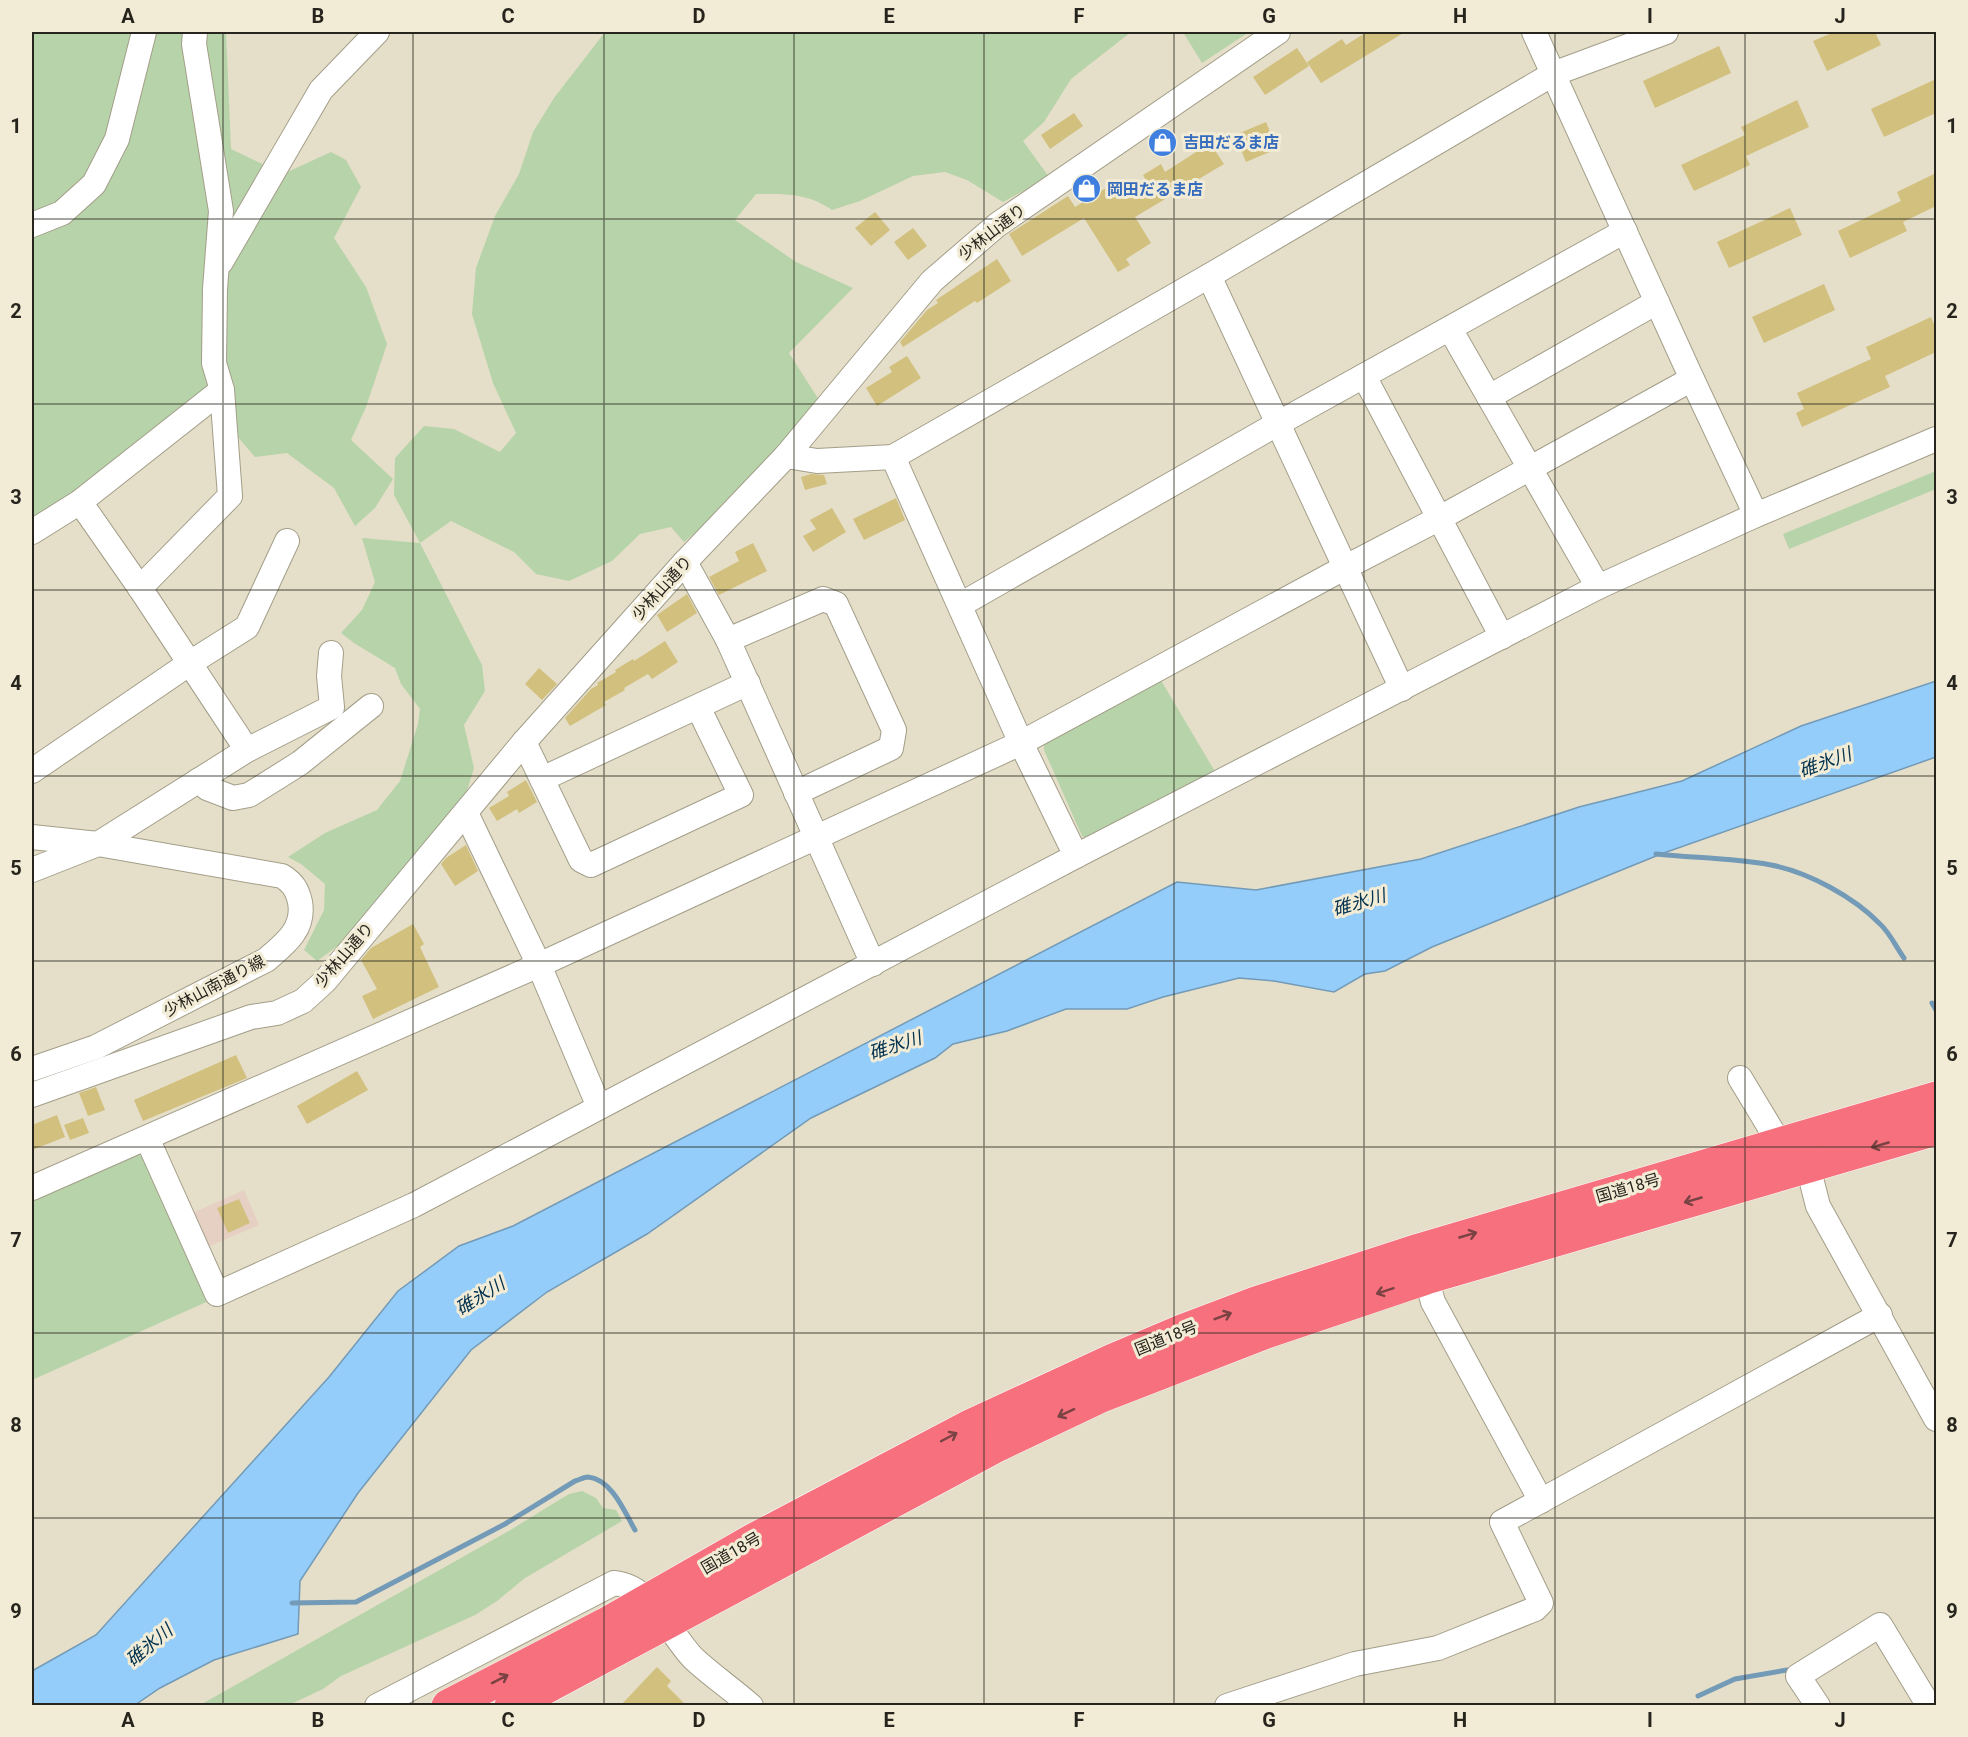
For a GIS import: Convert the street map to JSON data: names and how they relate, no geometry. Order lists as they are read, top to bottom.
{
  "streets": {
    "highway": ["国道18号"],
    "street": ["少林山通り", "少林山南通り線"]
  },
  "water": ["碓氷川"],
  "places": {
    "shop": ["吉田だるま店", "岡田だるま店"]
  },
  "grid": {
    "columns": [
      "A",
      "B",
      "C",
      "D",
      "E",
      "F",
      "G",
      "H",
      "I",
      "J"
    ],
    "rows": [
      "1",
      "2",
      "3",
      "4",
      "5",
      "6",
      "7",
      "8",
      "9"
    ]
  }
}
